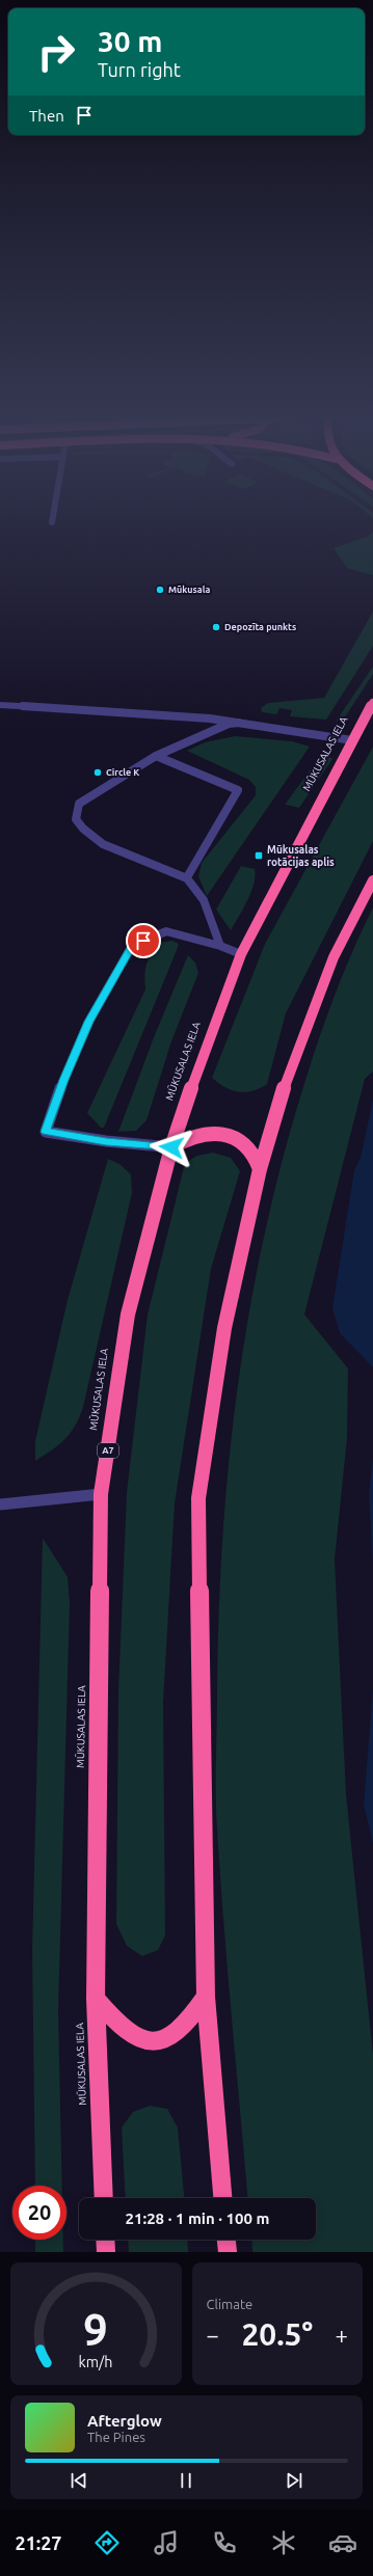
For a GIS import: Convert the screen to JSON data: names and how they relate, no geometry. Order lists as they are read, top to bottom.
{
  "streets": {
    "highway": ["MŪKUSALAS IELA", "A7"]
  },
  "places": {
    "other": ["Mūkusala", "Depozīta punkts", "Circle K"],
    "transit": ["Mūkusalas rotācijas aplis"]
  },
  "page": {
    "turn": ["30 m", "Turn right"],
    "then": "Then",
    "limit": "20",
    "trip": "21:28 · 1 min · 100 m",
    "tile": "Climate",
    "heat": ["−", "20.5°", "+"],
    "song": ["Afterglow", "The Pines"],
    "tabs": "21:27",
    "gauge": ["9", "km/h"]
  }
}
